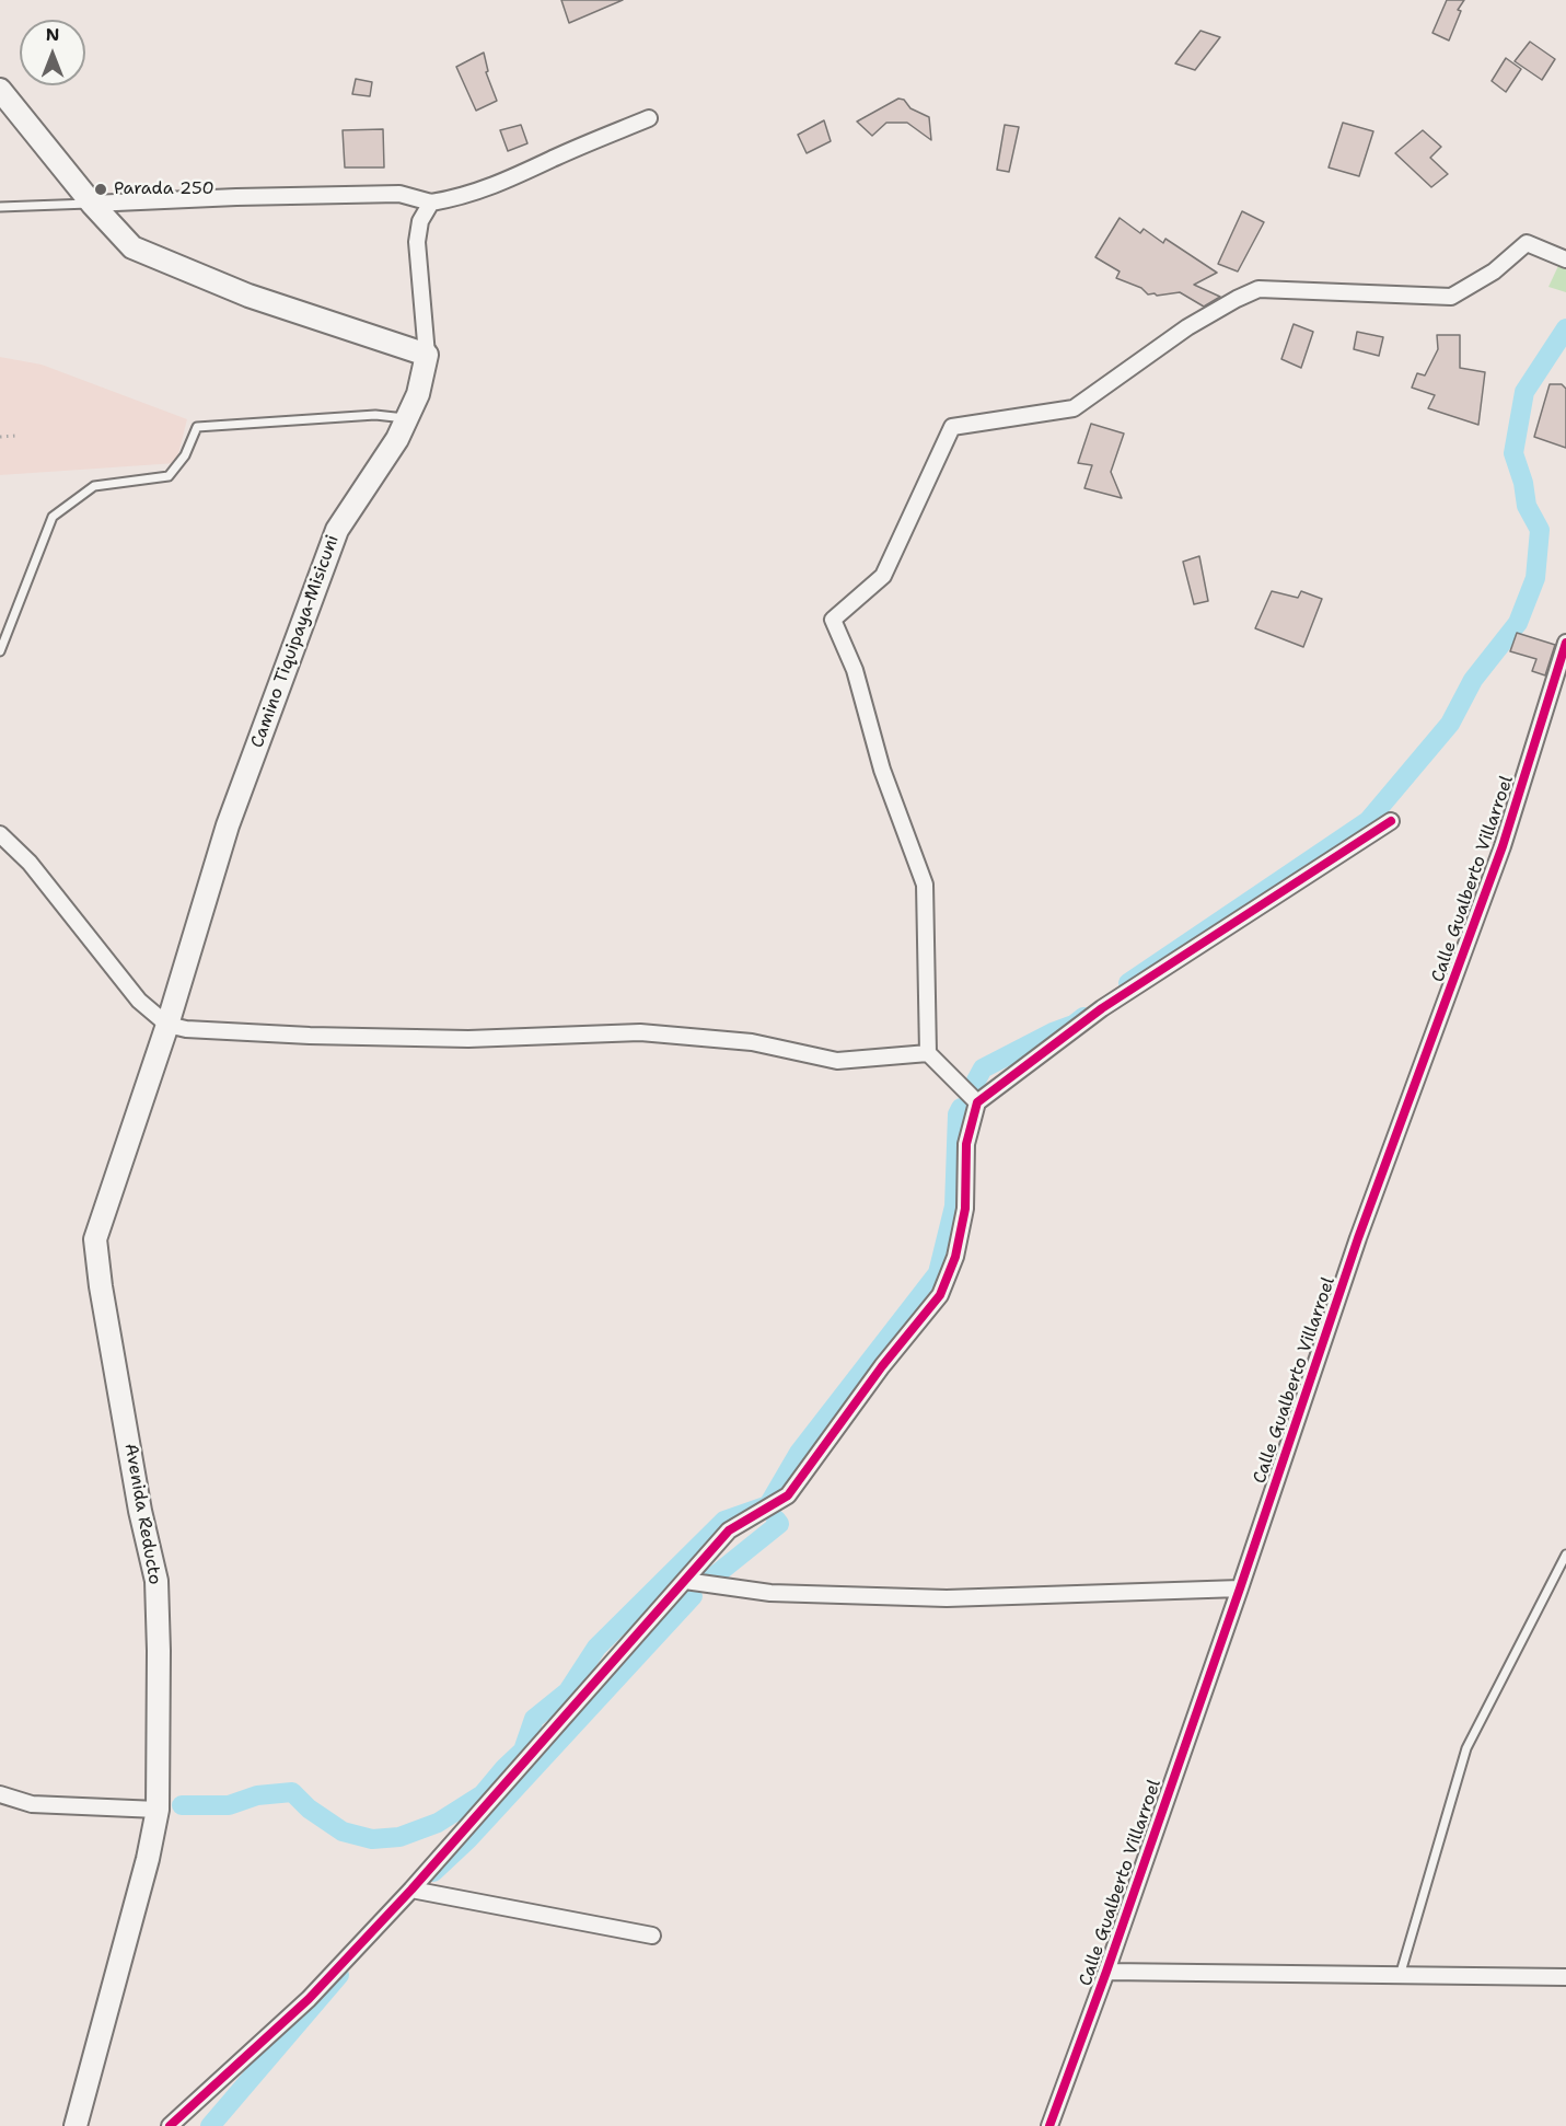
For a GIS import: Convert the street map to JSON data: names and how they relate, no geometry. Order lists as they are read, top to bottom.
{
  "streets": {
    "main road": ["Camino Tiquipaya-Misicuni", "Avenida Reducto"],
    "street": ["Calle Gualberto Villarroel"]
  },
  "crossings": [
    ["Camino Tiquipaya-Misicuni", "Avenida Reducto"]
  ],
  "places": ["Parada 250"],
  "north": "top"
}
